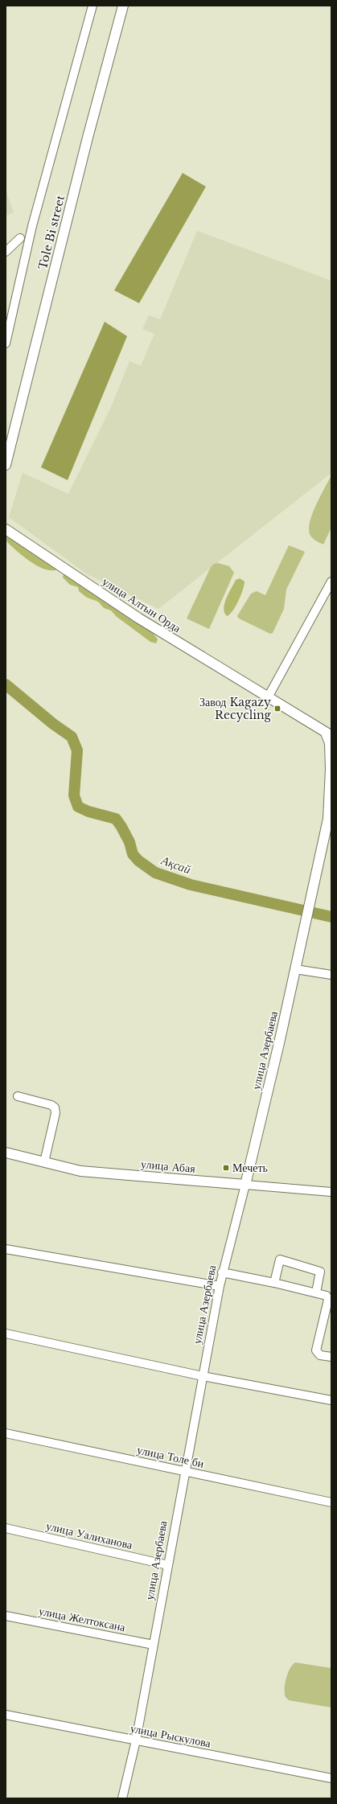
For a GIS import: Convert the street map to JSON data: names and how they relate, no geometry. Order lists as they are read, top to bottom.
{
  "streets": {
    "main road": [
      "Tole Bi street",
      "улица Алтын Орда",
      "улица Азербаева",
      "улица Абая"
    ],
    "street": [
      "улица Толе би",
      "улица Уалиханова",
      "улица Желтоксана",
      "улица Рыскулова"
    ]
  },
  "crossings": [
    ["улица Алтын Орда", "улица Азербаева"],
    ["улица Азербаева", "улица Абая"],
    ["улица Азербаева", "улица Толе би"],
    ["улица Азербаева", "улица Уалиханова"],
    ["улица Азербаева", "улица Желтоксана"],
    ["улица Азербаева", "улица Рыскулова"]
  ],
  "water": ["Ақсай"],
  "places": {
    "transit": ["Завод Kagazy Recycling", "Мечеть"]
  }
}
